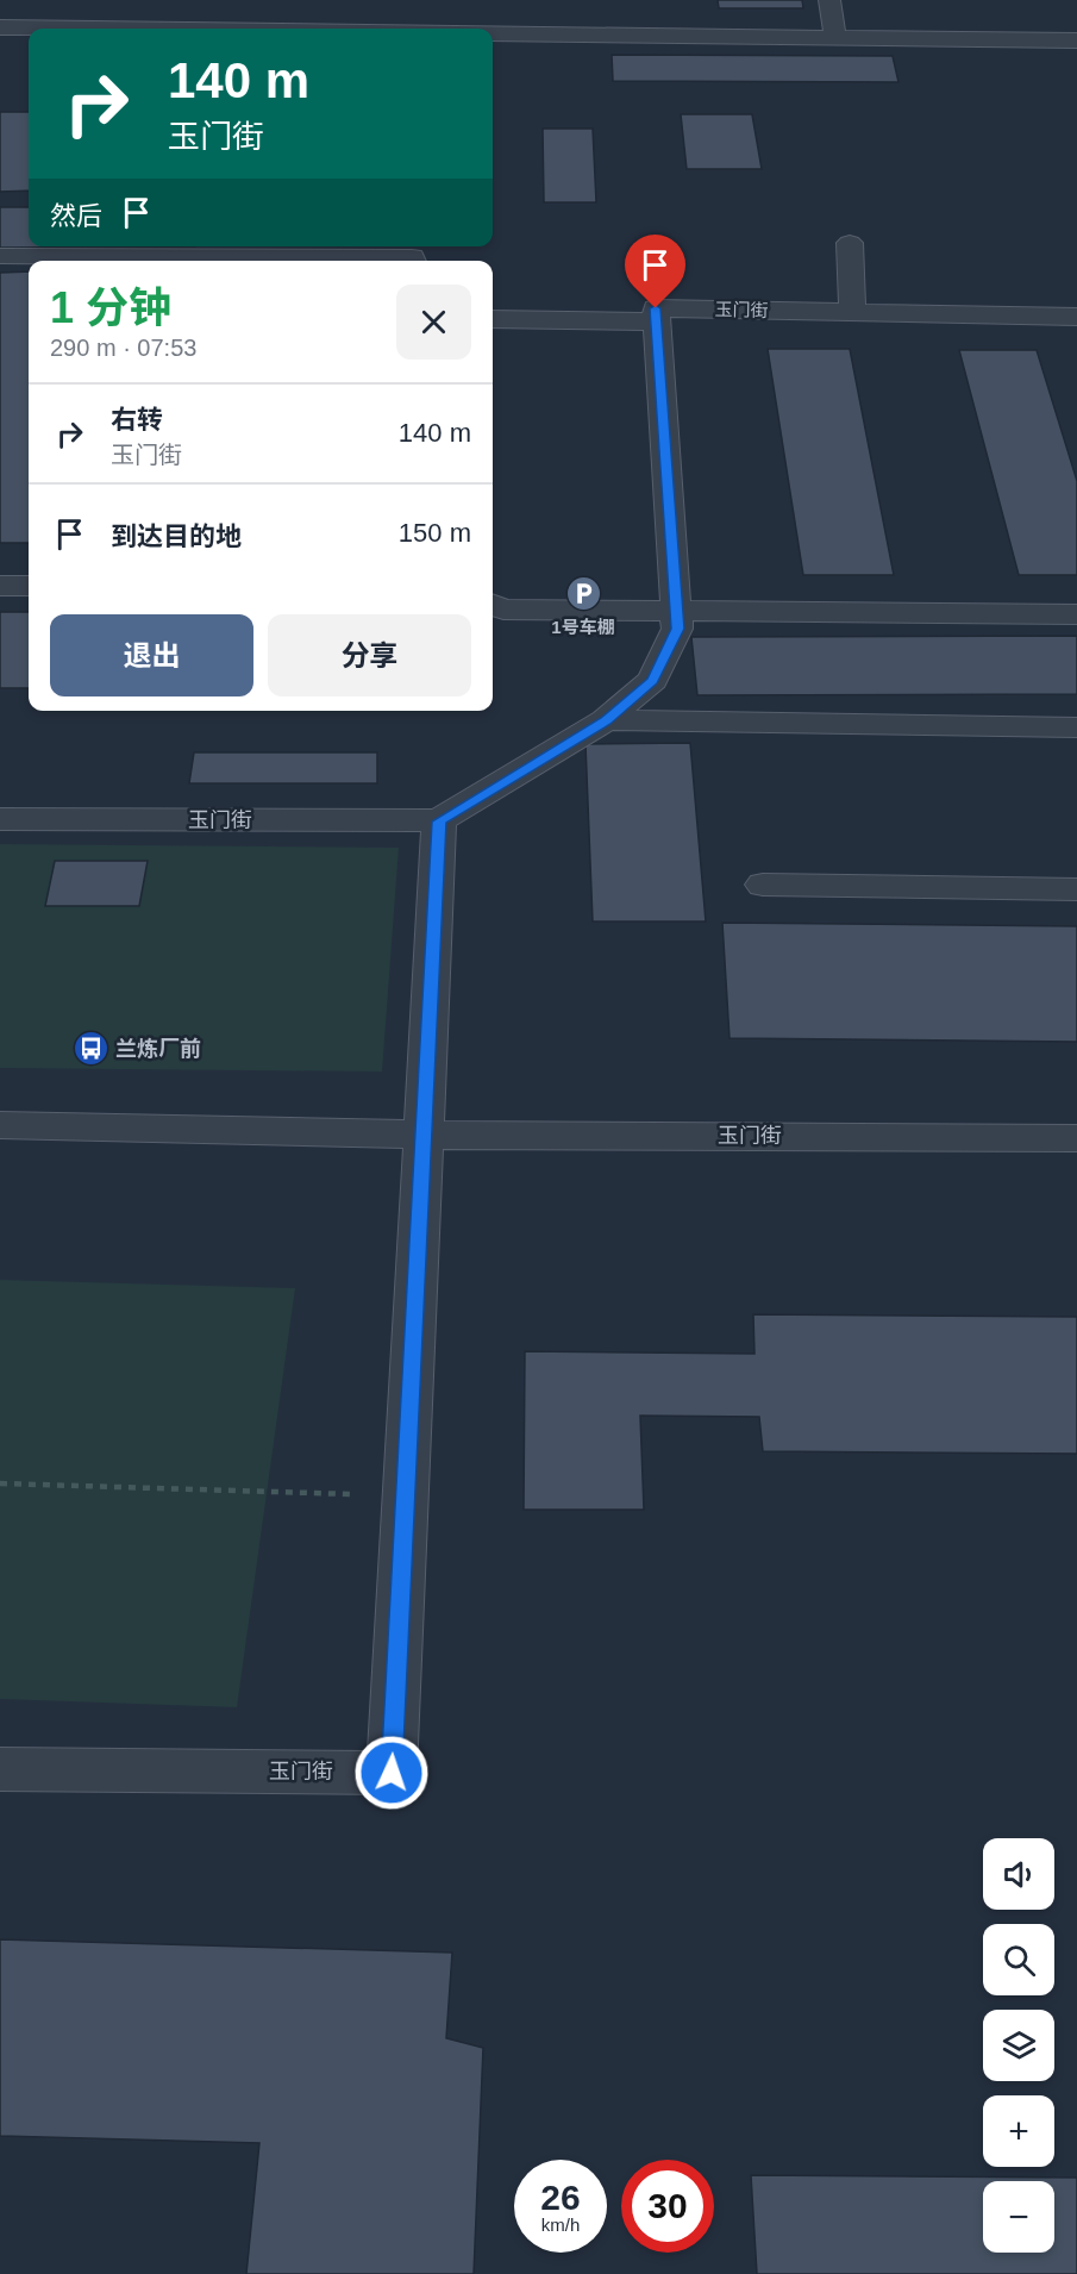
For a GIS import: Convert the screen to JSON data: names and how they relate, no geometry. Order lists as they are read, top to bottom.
{
  "streets": {
    "street": ["玉门街"]
  },
  "places": {
    "parking": ["1号车棚"],
    "bus stop": ["兰炼厂前"]
  },
  "page": {
    "turn": ["140 m", "玉门街"],
    "then": "然后",
    "heading": ["1 分钟", "290 m · 07:53"],
    "list": [
      {
        "name": "右转",
        "note": "玉门街",
        "value": "140 m"
      },
      {
        "name": "到达目的地",
        "value": "150 m"
      }
    ],
    "buttons": ["退出", "分享"],
    "map_buttons": ["+", "−"],
    "speed": "26 km/h",
    "limit": "30"
  }
}
